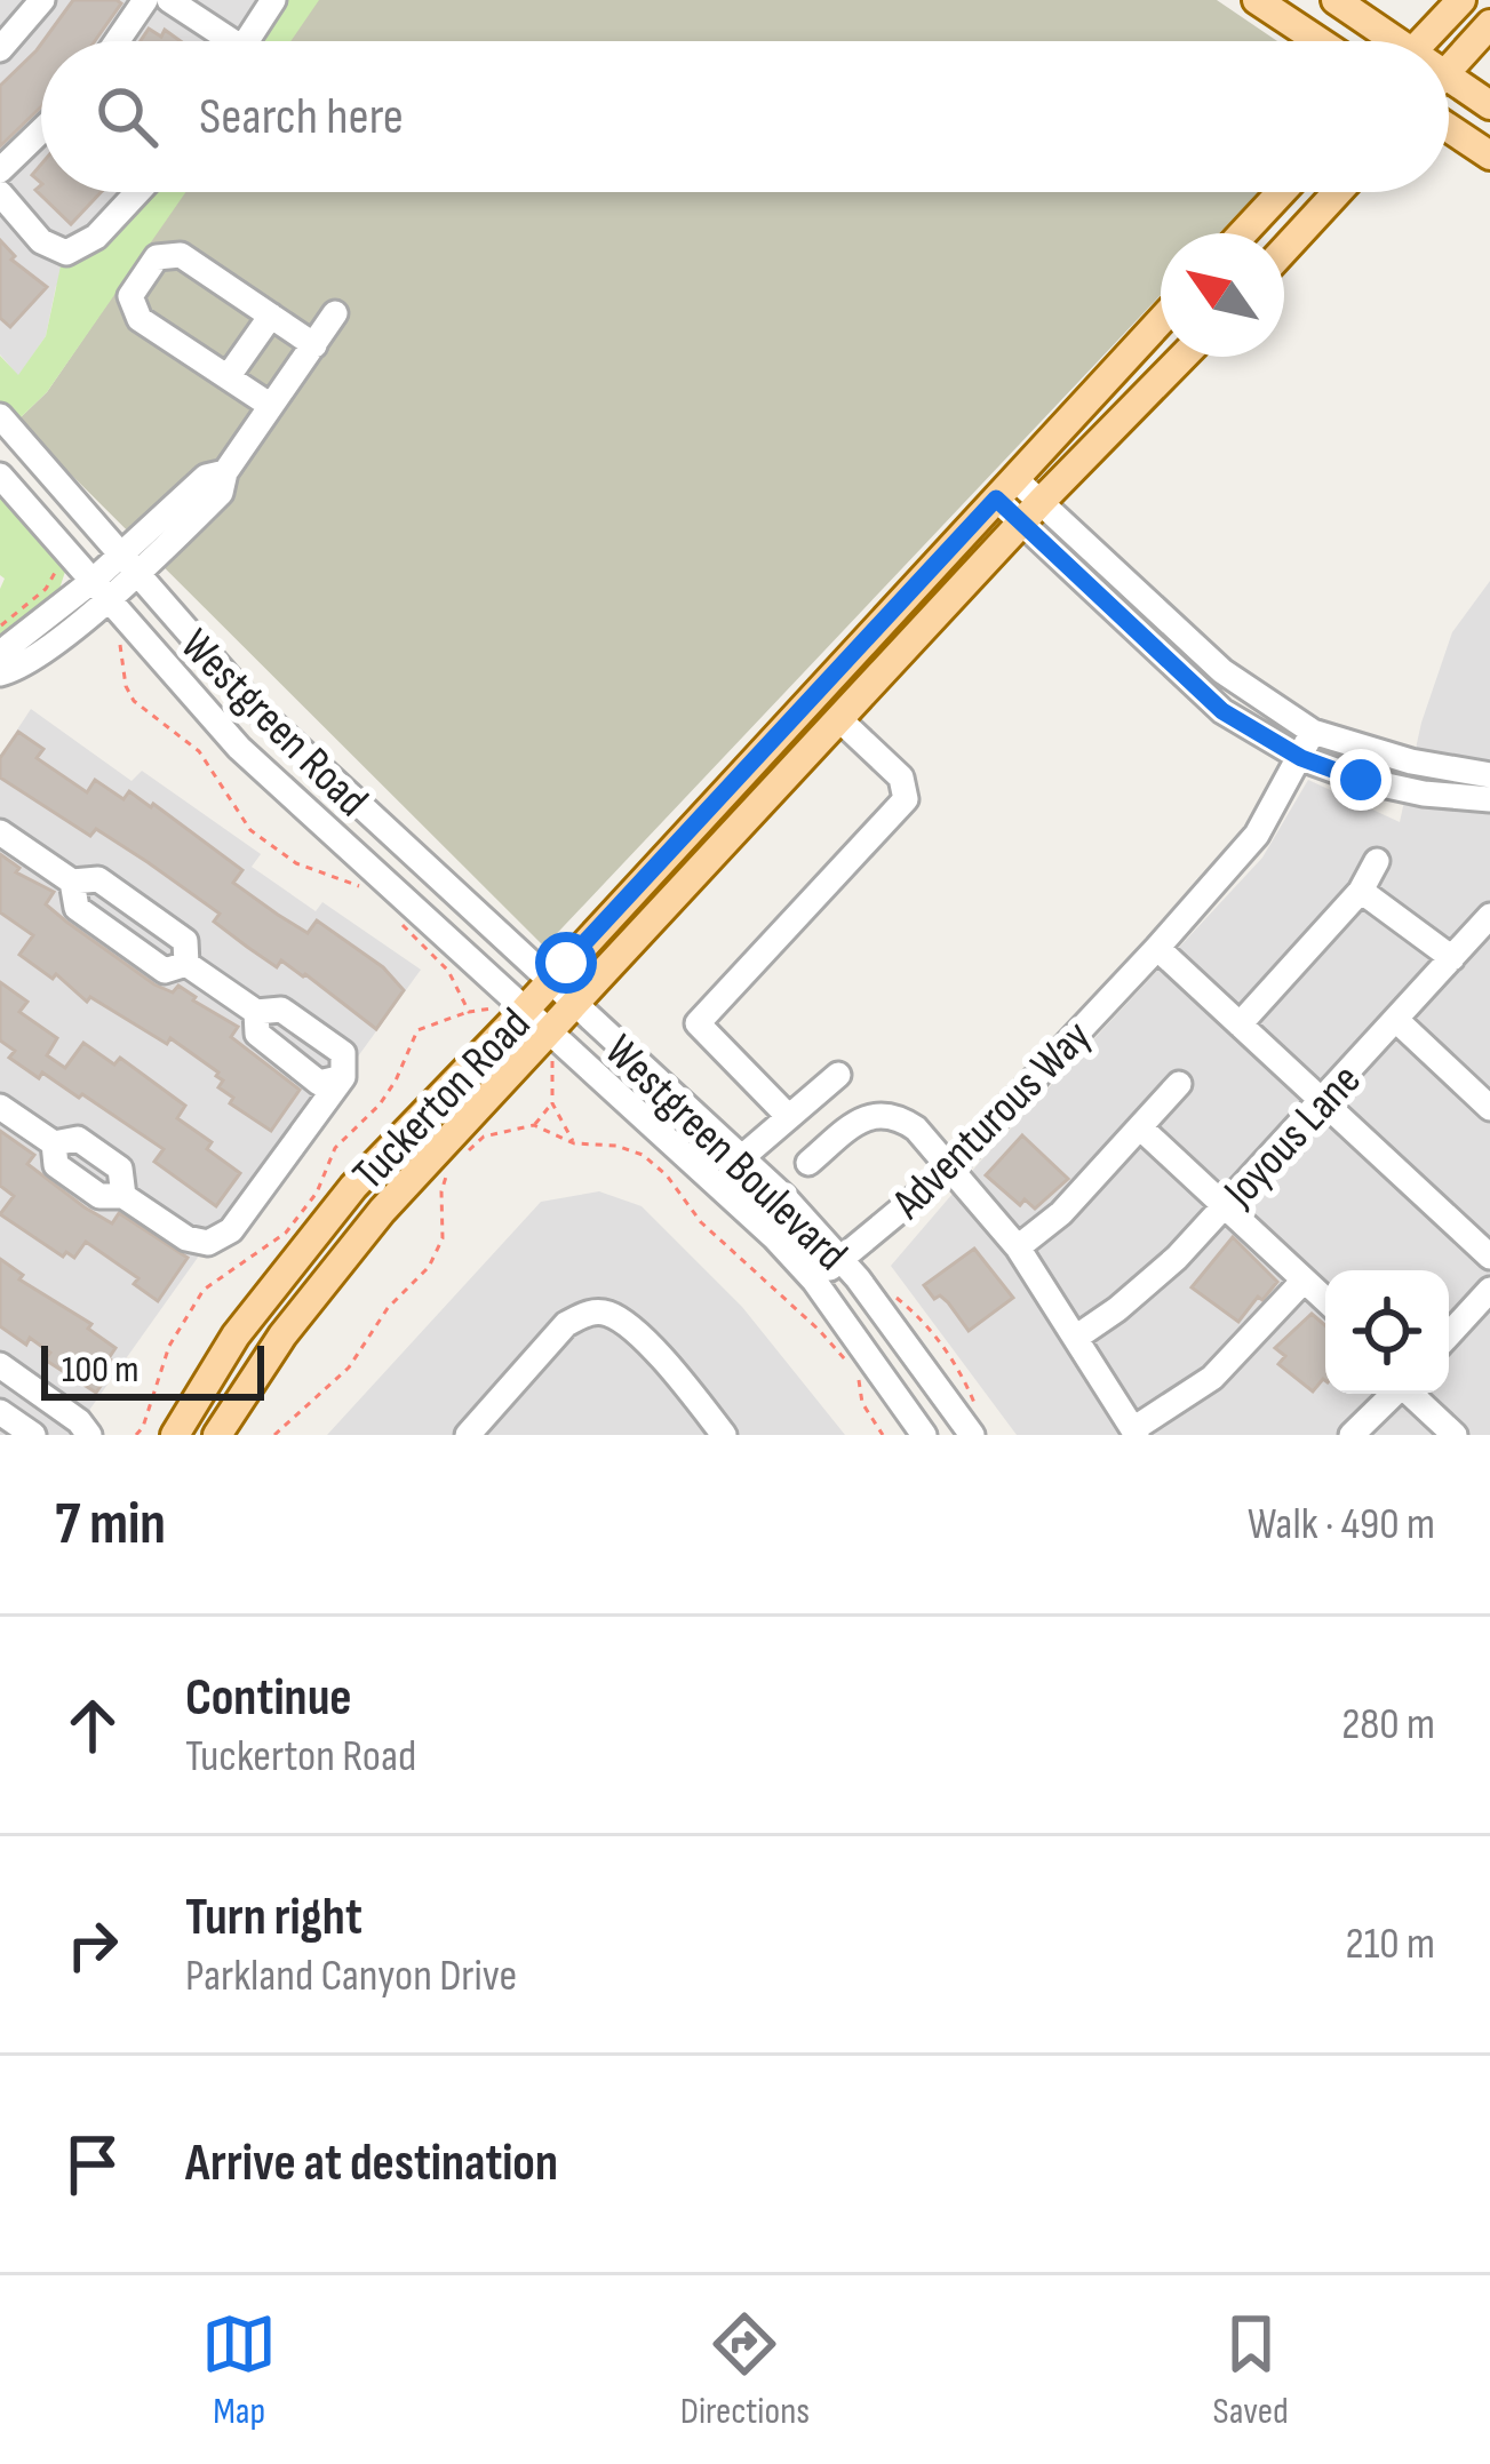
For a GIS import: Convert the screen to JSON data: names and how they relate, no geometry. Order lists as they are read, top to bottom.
{
  "streets": {
    "main road": ["Tuckerton Road"],
    "street": [
      "Westgreen Road",
      "Adventurous Way",
      "Joyous Lane",
      "Westgreen Boulevard"
    ]
  },
  "crossings": [
    ["Westgreen Road", "Tuckerton Road"],
    ["Westgreen Road", "Westgreen Boulevard"],
    ["Tuckerton Road", "Westgreen Boulevard"],
    ["Adventurous Way", "Westgreen Boulevard"]
  ],
  "scale_bar": "100 m",
  "north": "top left",
  "page": {
    "search": "Search here",
    "scale": "100 m",
    "heading": ["7 min", "Walk · 490 m"],
    "list": [
      ["Continue", "Tuckerton Road", "280 m"],
      ["Turn right", "Parkland Canyon Drive", "210 m"],
      "Arrive at destination"
    ],
    "nav": ["Map", "Directions", "Saved"]
  }
}
